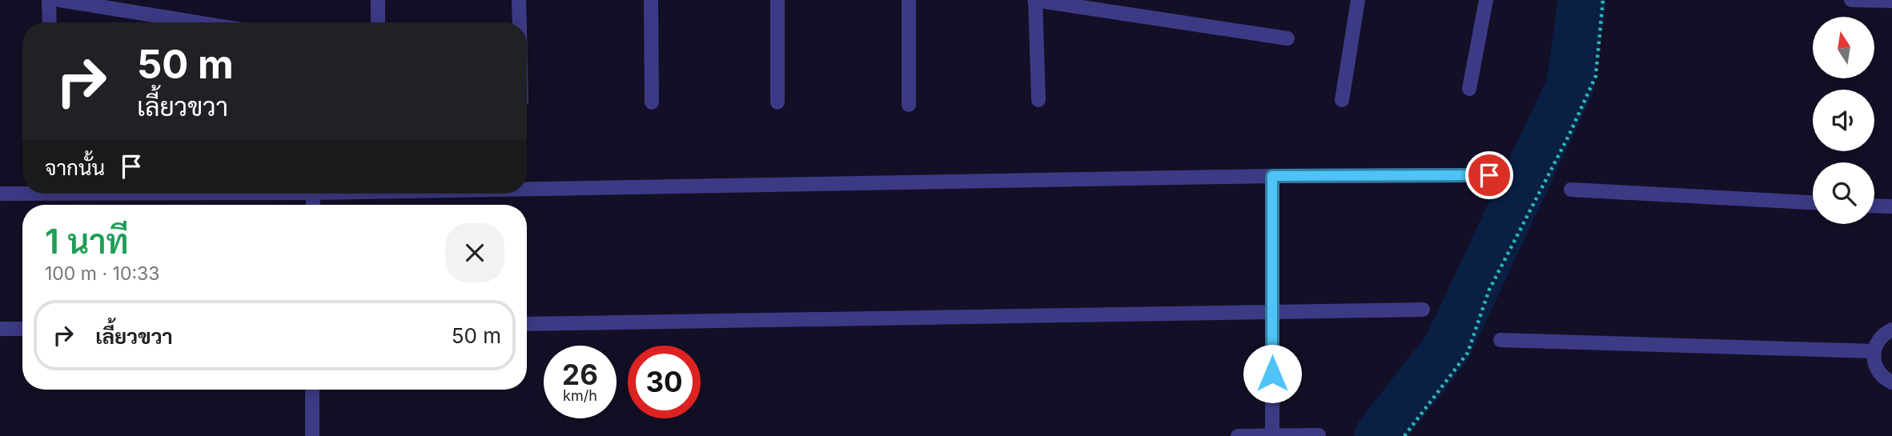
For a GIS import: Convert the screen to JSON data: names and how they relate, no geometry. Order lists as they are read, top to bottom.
{
  "north": "top",
  "page": {
    "turn": ["50 m", "เลี้ยวขวา"],
    "then": "จากนั้น",
    "heading": ["1 นาที", "100 m · 10:33"],
    "list": [
      {
        "name": "เลี้ยวขวา",
        "value": "50 m"
      }
    ],
    "speed": "26 km/h",
    "limit": "30"
  }
}
